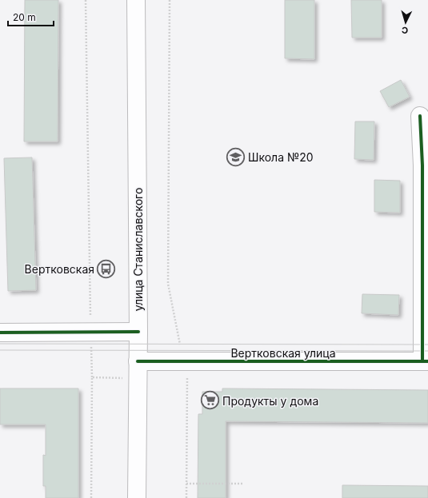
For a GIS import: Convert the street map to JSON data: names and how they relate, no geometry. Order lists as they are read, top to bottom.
{
  "streets": {
    "street": ["улица Станиславского", "Вертковская улица"]
  },
  "crossings": [
    ["улица Станиславского", "Вертковская улица"]
  ],
  "places": {
    "school or university": ["Школа №20"],
    "bus stop": ["Вертковская"],
    "supermarket": ["Продукты у дома"]
  },
  "scale_bar": "20 m",
  "north": "bottom"
}
